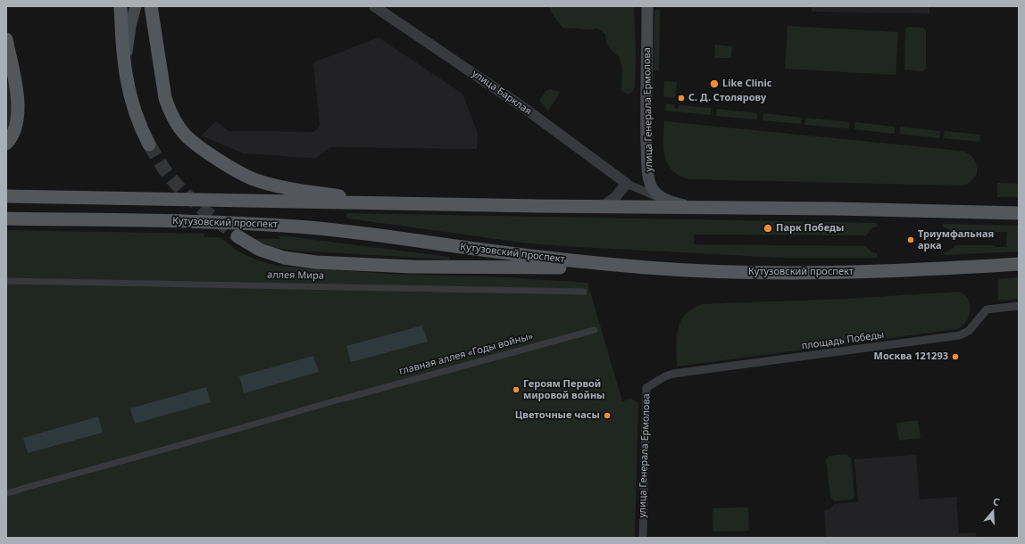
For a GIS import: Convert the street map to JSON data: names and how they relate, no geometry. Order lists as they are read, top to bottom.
{
  "streets": {
    "main road": ["улица Генерала Ермолова", "Кутузовский проспект"],
    "street": [
      "улица Барклая",
      "аллея Мира",
      "площадь Победы",
      "главная аллея «Годы войны»"
    ]
  },
  "crossings": [
    ["улица Генерала Ермолова", "площадь Победы"]
  ],
  "places": [
    "Like Clinic",
    "С. Д. Столярову",
    "Парк Победы",
    "Триумфальная арка",
    "Москва 121293",
    "Героям Первой мировой войны",
    "Цветочные часы"
  ],
  "north": "top"
}
